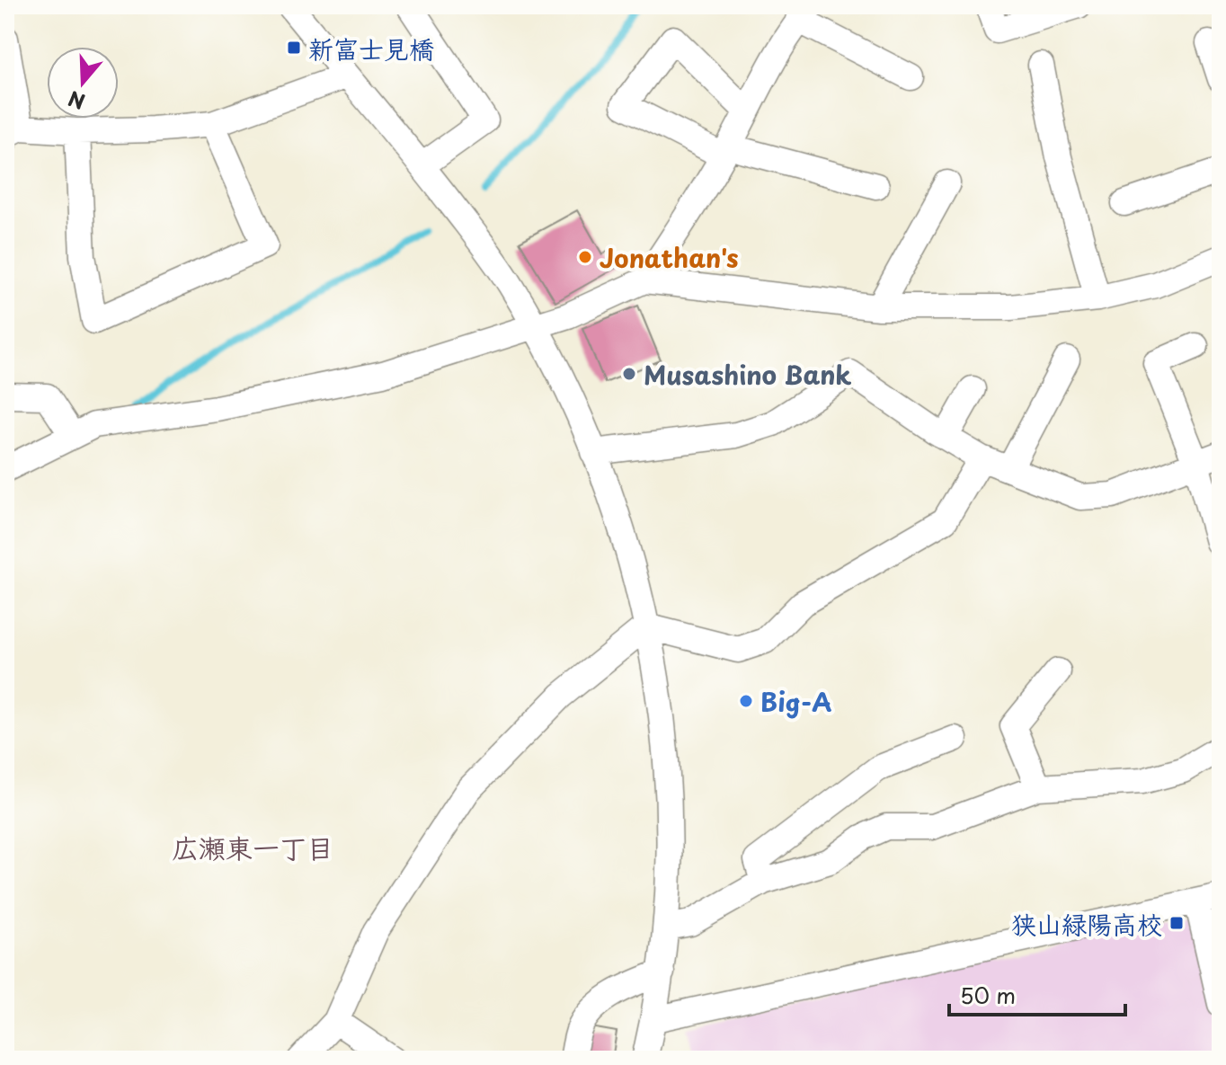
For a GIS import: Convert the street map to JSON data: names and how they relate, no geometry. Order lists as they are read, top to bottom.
{
  "districts": ["広瀬東一丁目"],
  "places": {
    "transit": ["新富士見橋", "狭山緑陽高校"],
    "other": ["Jonathan's", "Musashino Bank", "Big-A"]
  },
  "scale_bar": "50 m",
  "north": "bottom"
}
